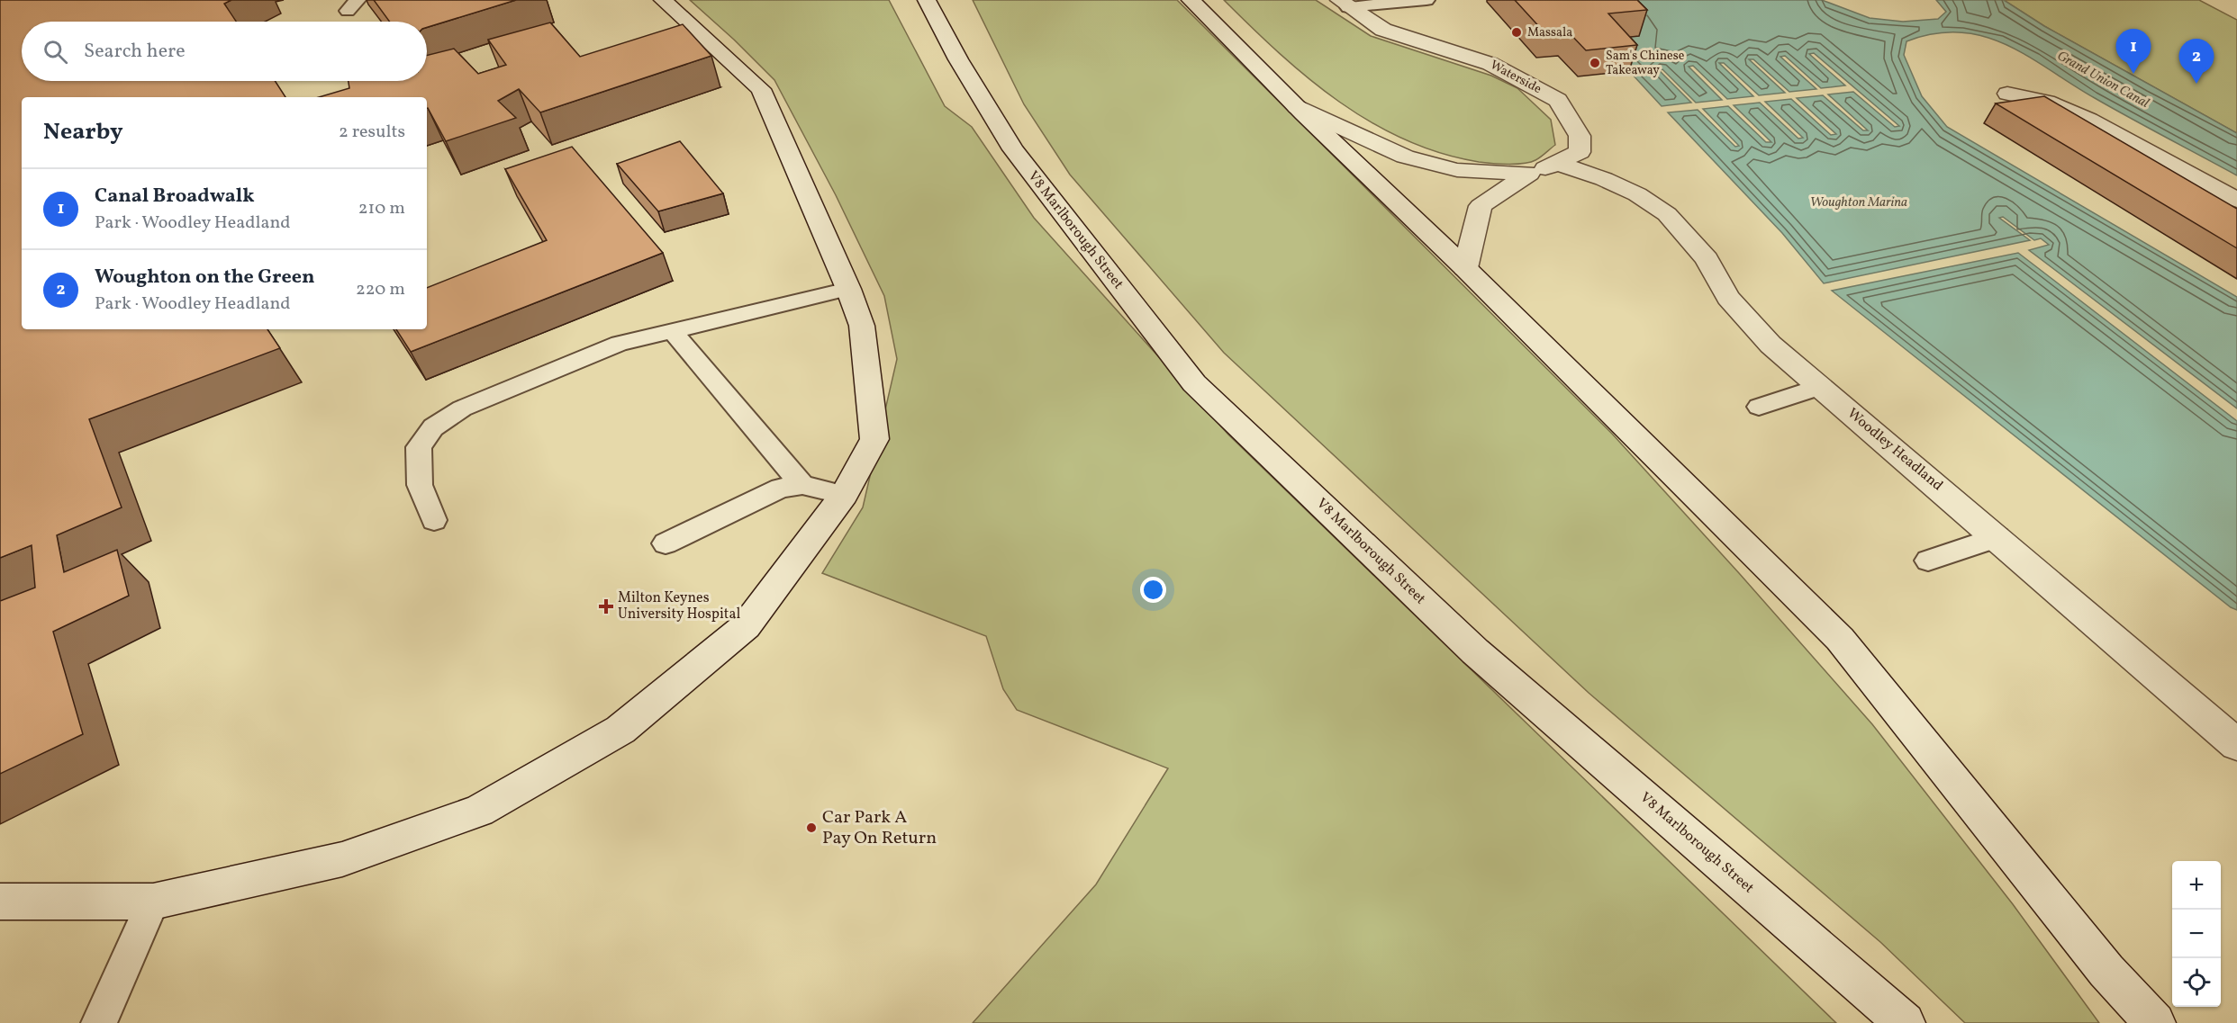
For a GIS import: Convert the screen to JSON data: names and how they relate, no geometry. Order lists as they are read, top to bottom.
{
  "streets": {
    "street": ["Waterside", "V8 Marlborough Street", "Woodley Headland"]
  },
  "crossings": [
    ["Waterside", "Woodley Headland"]
  ],
  "water": ["Grand Union Canal", "Woughton Marina"],
  "places": {
    "other": ["Massala", "Sam's Chinese Takeaway", "Car Park A Pay On Return"],
    "health": ["Milton Keynes University Hospital"]
  },
  "page": {
    "search": "Search here",
    "pins": ["1", "2"],
    "heading": ["Nearby", "2 results"],
    "list": [
      {
        "mark": "1",
        "name": "Canal Broadwalk",
        "note": "Park · Woodley Headland",
        "value": "210 m"
      },
      {
        "mark": "2",
        "name": "Woughton on the Green",
        "note": "Park · Woodley Headland",
        "value": "220 m"
      }
    ],
    "map_buttons": ["+", "−"]
  }
}
